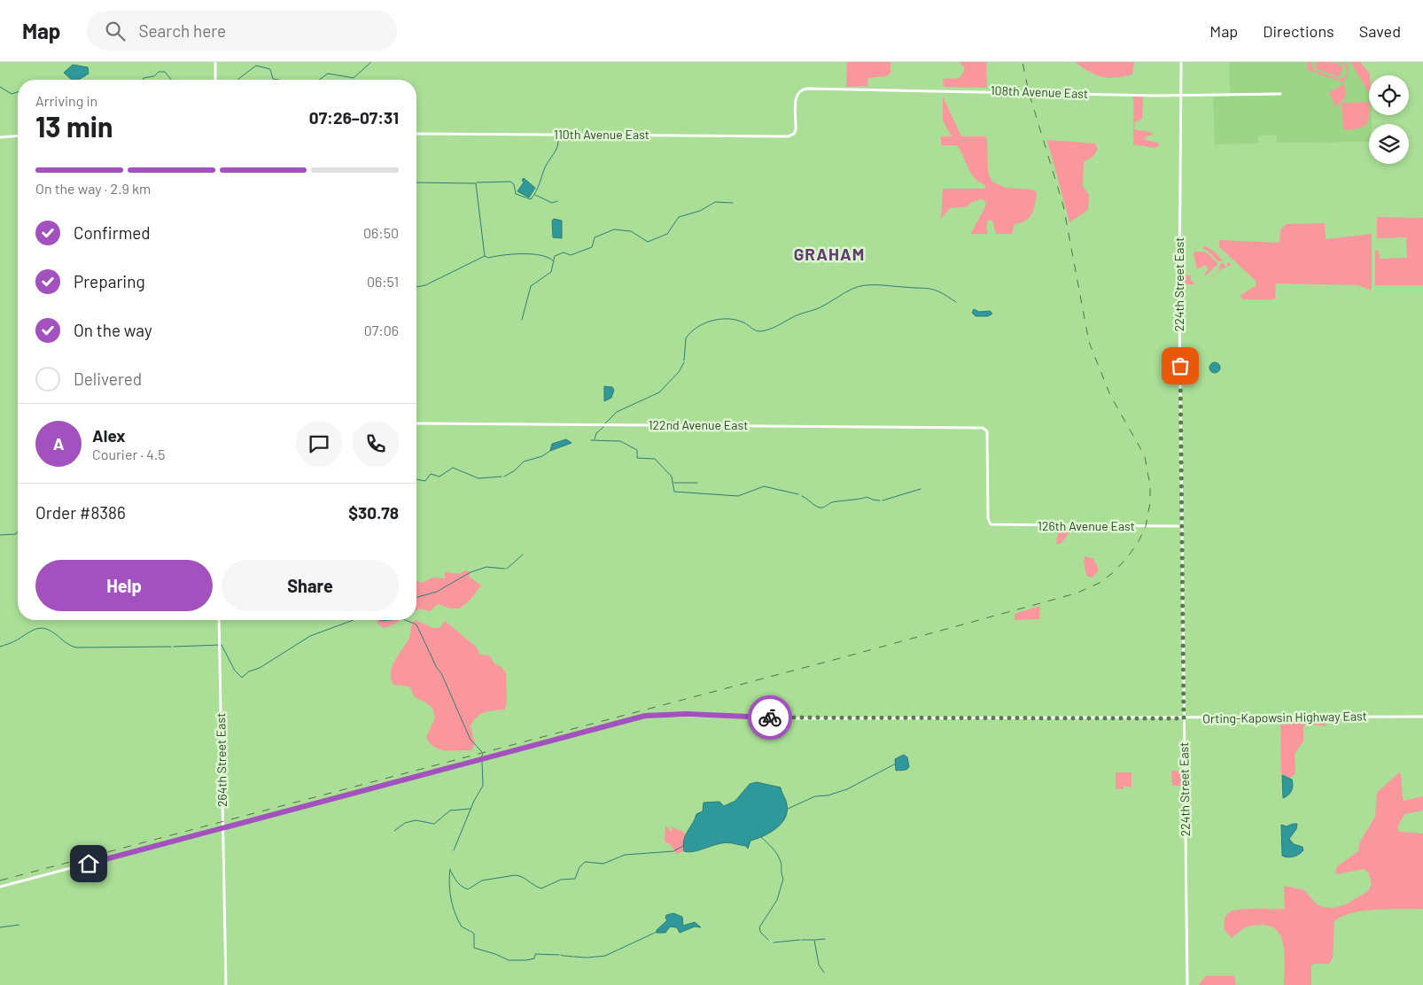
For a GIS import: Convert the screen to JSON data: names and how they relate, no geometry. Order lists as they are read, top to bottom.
{
  "streets": {
    "street": [
      "108th Avenue East",
      "110th Avenue East",
      "224th Street East",
      "122nd Avenue East",
      "126th Avenue East",
      "Orting-Kapowsin Highway East",
      "264th Street East"
    ]
  },
  "crossings": [
    ["108th Avenue East", "110th Avenue East"],
    ["108th Avenue East", "224th Street East"],
    ["224th Street East", "126th Avenue East"],
    ["224th Street East", "Orting-Kapowsin Highway East"],
    ["122nd Avenue East", "126th Avenue East"],
    ["Orting-Kapowsin Highway East", "264th Street East"]
  ],
  "districts": ["GRAHAM"],
  "page": {
    "header": "Map",
    "search": "Search here",
    "nav": ["Map", "Directions", "Saved"],
    "heading": ["13 min", "Arriving in", "07:26–07:31"],
    "panel": [
      "Alex",
      "Courier · 4.5",
      "Order #8386",
      "$30.78"
    ],
    "bar": "On the way · 2.9 km",
    "list": [
      ["Confirmed", "06:50"],
      ["Preparing", "06:51"],
      ["On the way", "07:06"],
      "Delivered"
    ],
    "round": "A",
    "buttons": ["Help", "Share"]
  }
}
